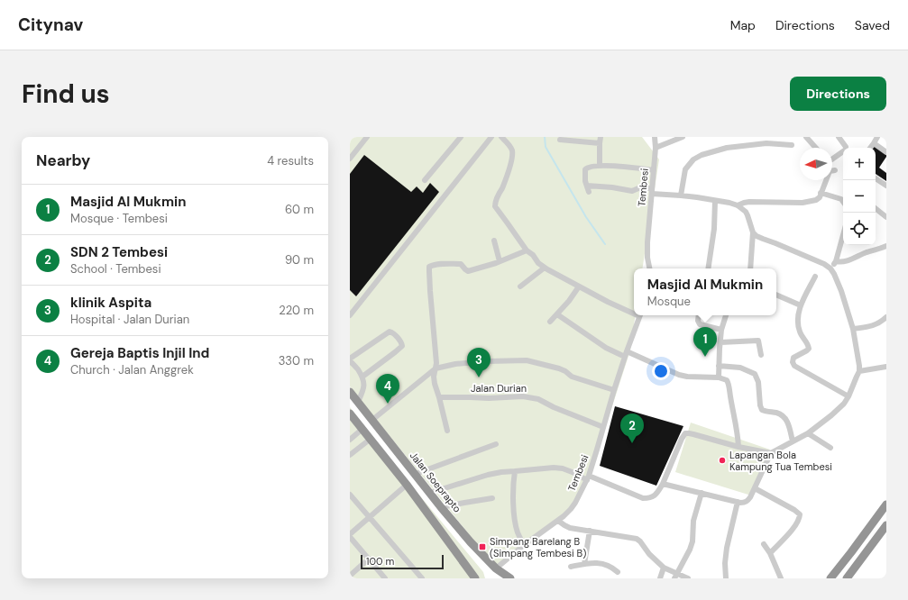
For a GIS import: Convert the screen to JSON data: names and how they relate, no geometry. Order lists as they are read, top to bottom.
{
  "streets": {
    "highway": ["Jalan Soeprapto"],
    "street": ["Tembesi", "Jalan Durian"]
  },
  "crossings": [
    ["Tembesi", "Jalan Durian"],
    ["Tembesi", "Jalan Soeprapto"]
  ],
  "places": {
    "other": ["Lapangan Bola Kampung Tua Tembesi"],
    "transit": ["Simpang Barelang B (Simpang Tembesi B)"]
  },
  "scale_bar": "100 m",
  "north": "left",
  "page": {
    "header": "Citynav",
    "nav": ["Map", "Directions", "Saved"],
    "buttons": "Directions",
    "title": "Find us",
    "heading": ["Nearby", "4 results"],
    "map_buttons": ["+", "−"],
    "list": [
      {
        "mark": "1",
        "name": "Masjid Al Mukmin",
        "note": "Mosque · Tembesi",
        "value": "60 m"
      },
      {
        "mark": "2",
        "name": "SDN 2 Tembesi",
        "note": "School · Tembesi",
        "value": "90 m"
      },
      {
        "mark": "3",
        "name": "klinik Aspita",
        "note": "Hospital · Jalan Durian",
        "value": "220 m"
      },
      {
        "mark": "4",
        "name": "Gereja Baptis Injil Ind",
        "note": "Church · Jalan Anggrek",
        "value": "330 m"
      }
    ],
    "popup": ["Masjid Al Mukmin", "Mosque"],
    "pins": [
      "1",
      "3",
      "4",
      "2"
    ],
    "scale": "100 m"
  }
}
